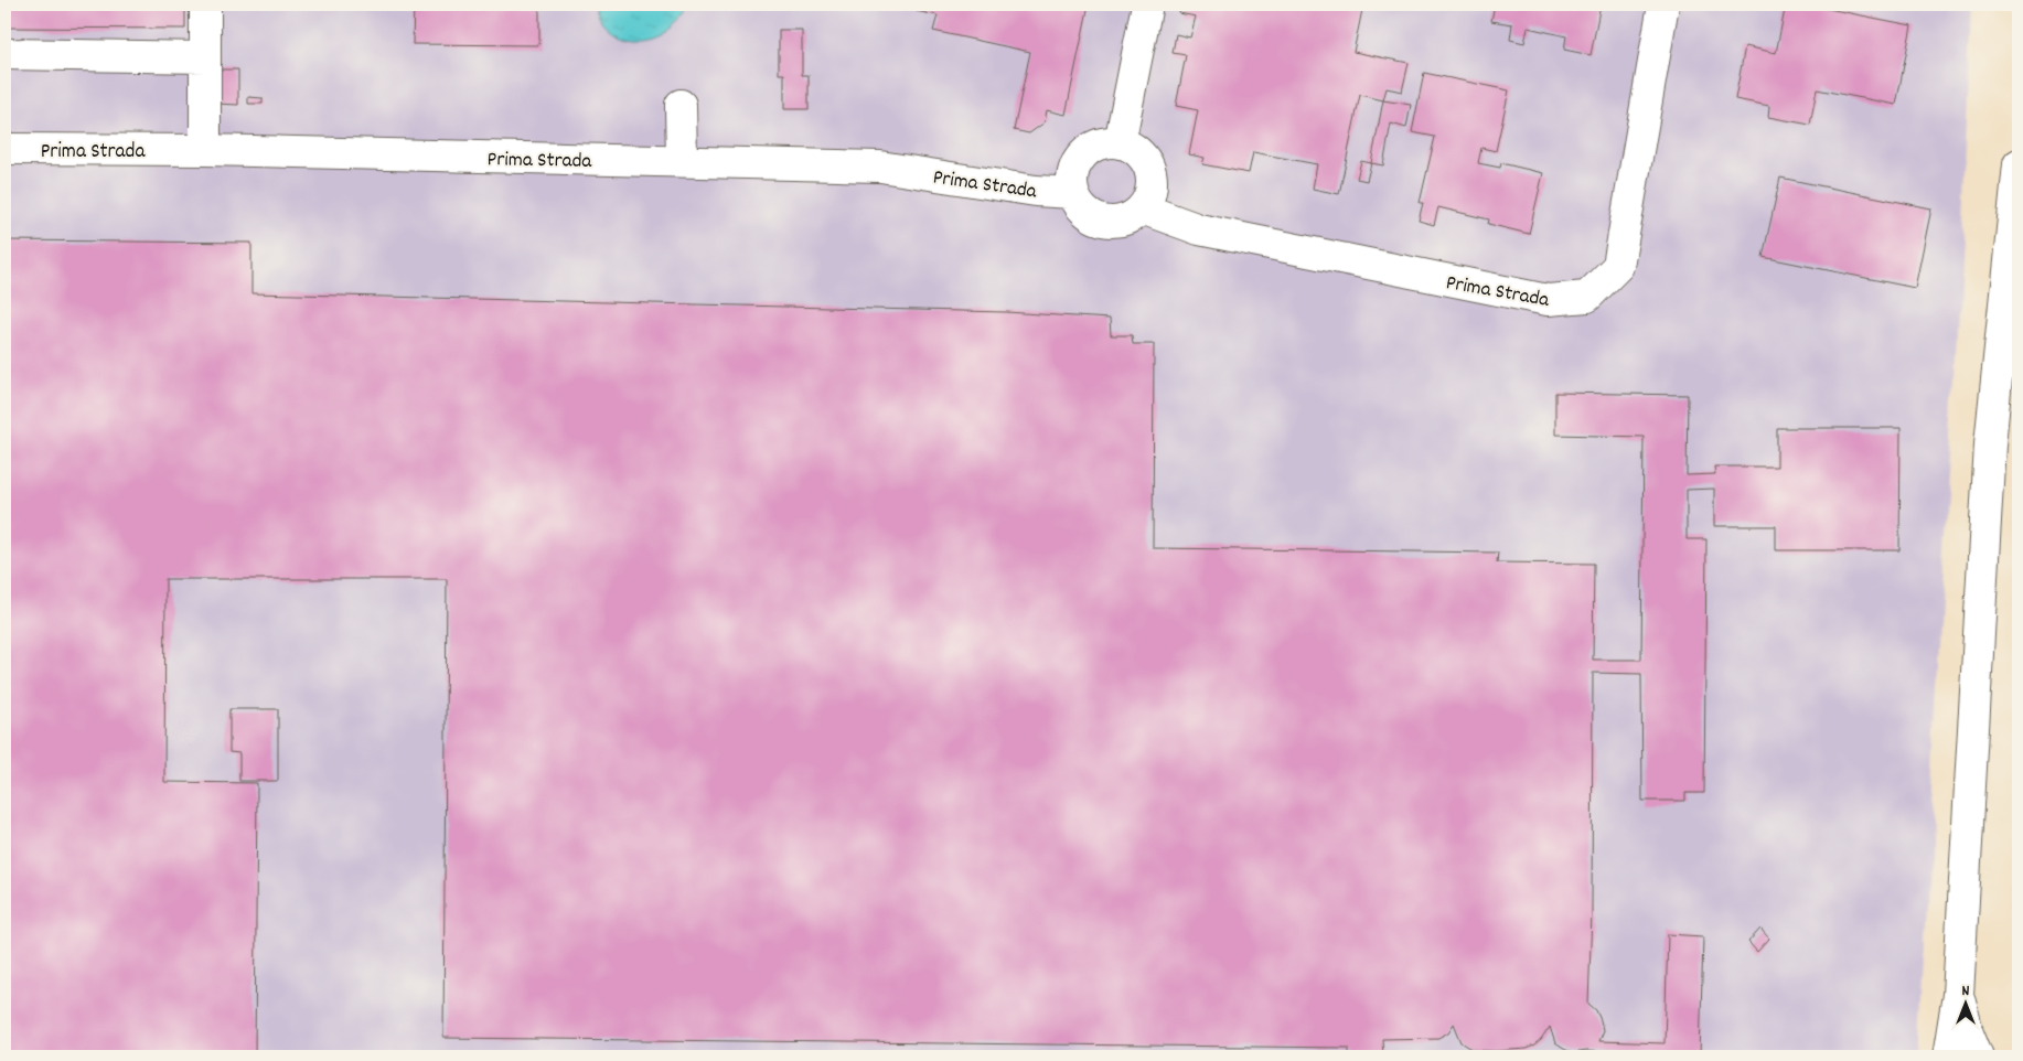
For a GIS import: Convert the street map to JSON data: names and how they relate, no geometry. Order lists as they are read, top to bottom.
{
  "streets": {
    "main road": ["Prima Strada"]
  },
  "north": "top"
}
